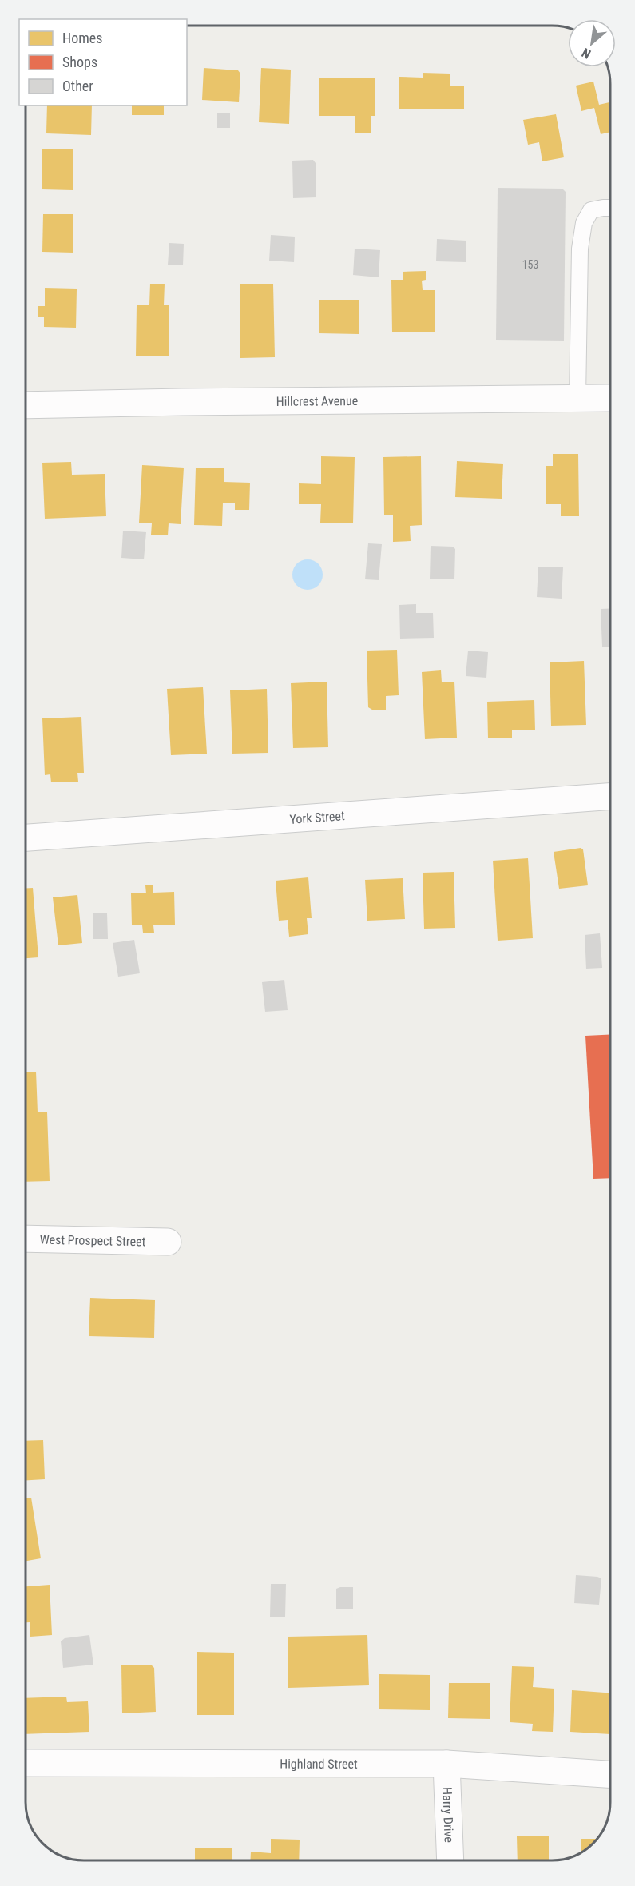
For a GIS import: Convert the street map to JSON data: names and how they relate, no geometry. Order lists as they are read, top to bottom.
{
  "streets": {
    "street": [
      "Hillcrest Avenue",
      "York Street",
      "West Prospect Street",
      "Highland Street",
      "Harry Drive"
    ]
  },
  "crossings": [
    ["Highland Street", "Harry Drive"]
  ],
  "house_numbers": ["153"],
  "legend": ["Homes", "Shops", "Other"],
  "north": "bottom left"
}
